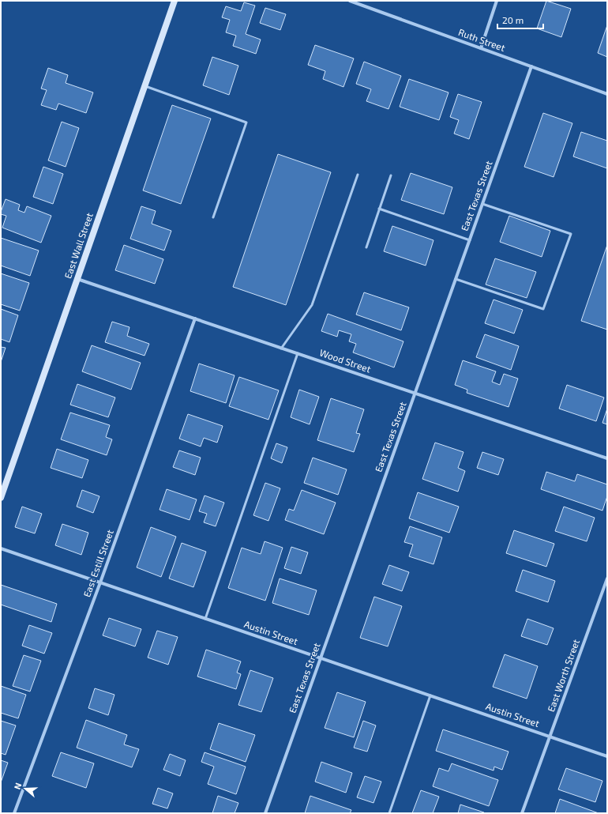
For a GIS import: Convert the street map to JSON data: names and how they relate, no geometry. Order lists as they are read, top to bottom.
{
  "streets": {
    "street": [
      "Ruth Street",
      "East Texas Street",
      "East Wall Street",
      "Wood Street",
      "East Estill Street",
      "Austin Street",
      "East Worth Street"
    ]
  },
  "crossings": [
    ["Ruth Street", "East Texas Street"],
    ["East Texas Street", "Wood Street"],
    ["East Texas Street", "Austin Street"],
    ["East Wall Street", "Wood Street"],
    ["Wood Street", "East Estill Street"],
    ["East Estill Street", "Austin Street"],
    ["Austin Street", "East Worth Street"]
  ],
  "scale_bar": "20 m",
  "north": "left"
}
